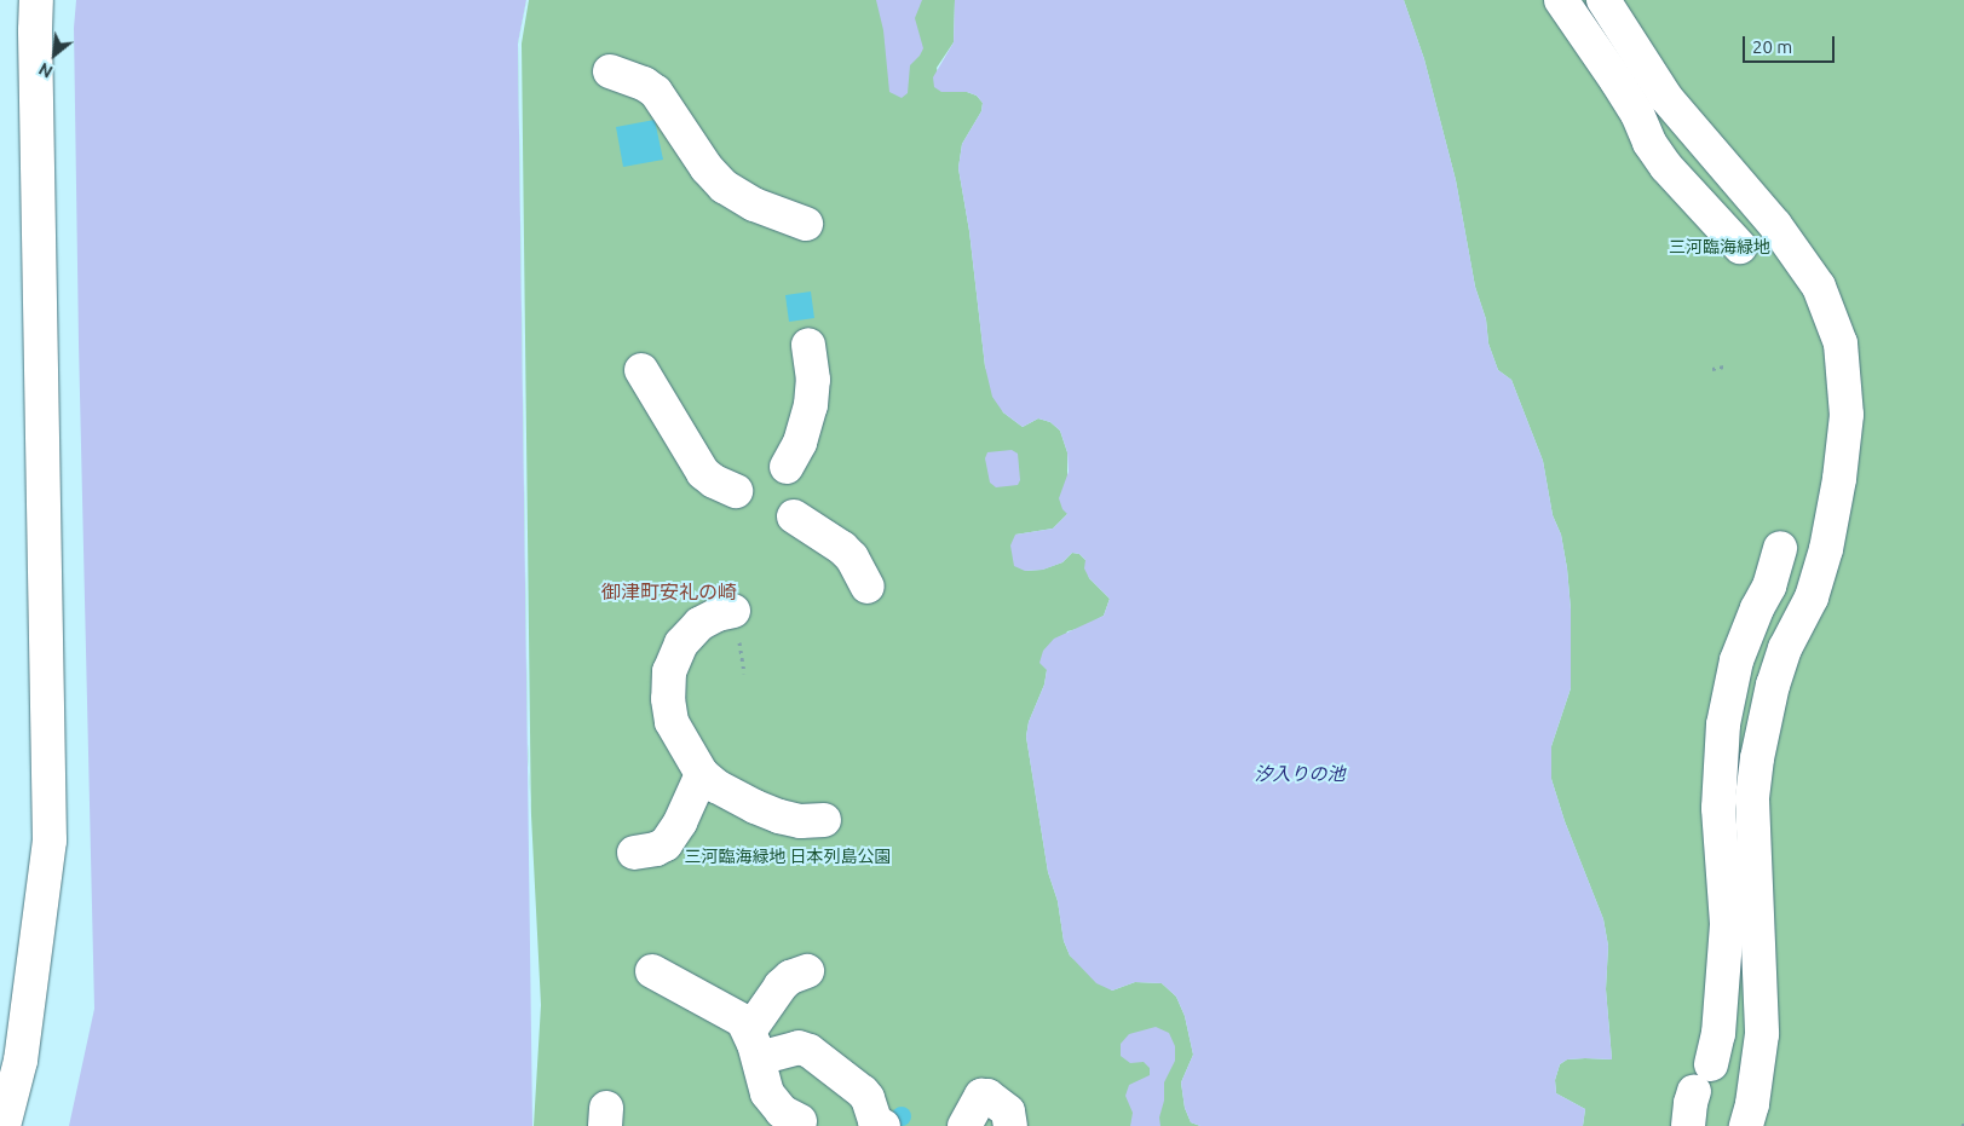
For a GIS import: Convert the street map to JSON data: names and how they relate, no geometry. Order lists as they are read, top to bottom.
{
  "districts": ["御津町安礼の崎"],
  "water": ["汐入りの池"],
  "parks": ["三河臨海緑地", "三河臨海緑地 日本列島公園"],
  "scale_bar": "20 m",
  "north": "bottom left"
}
